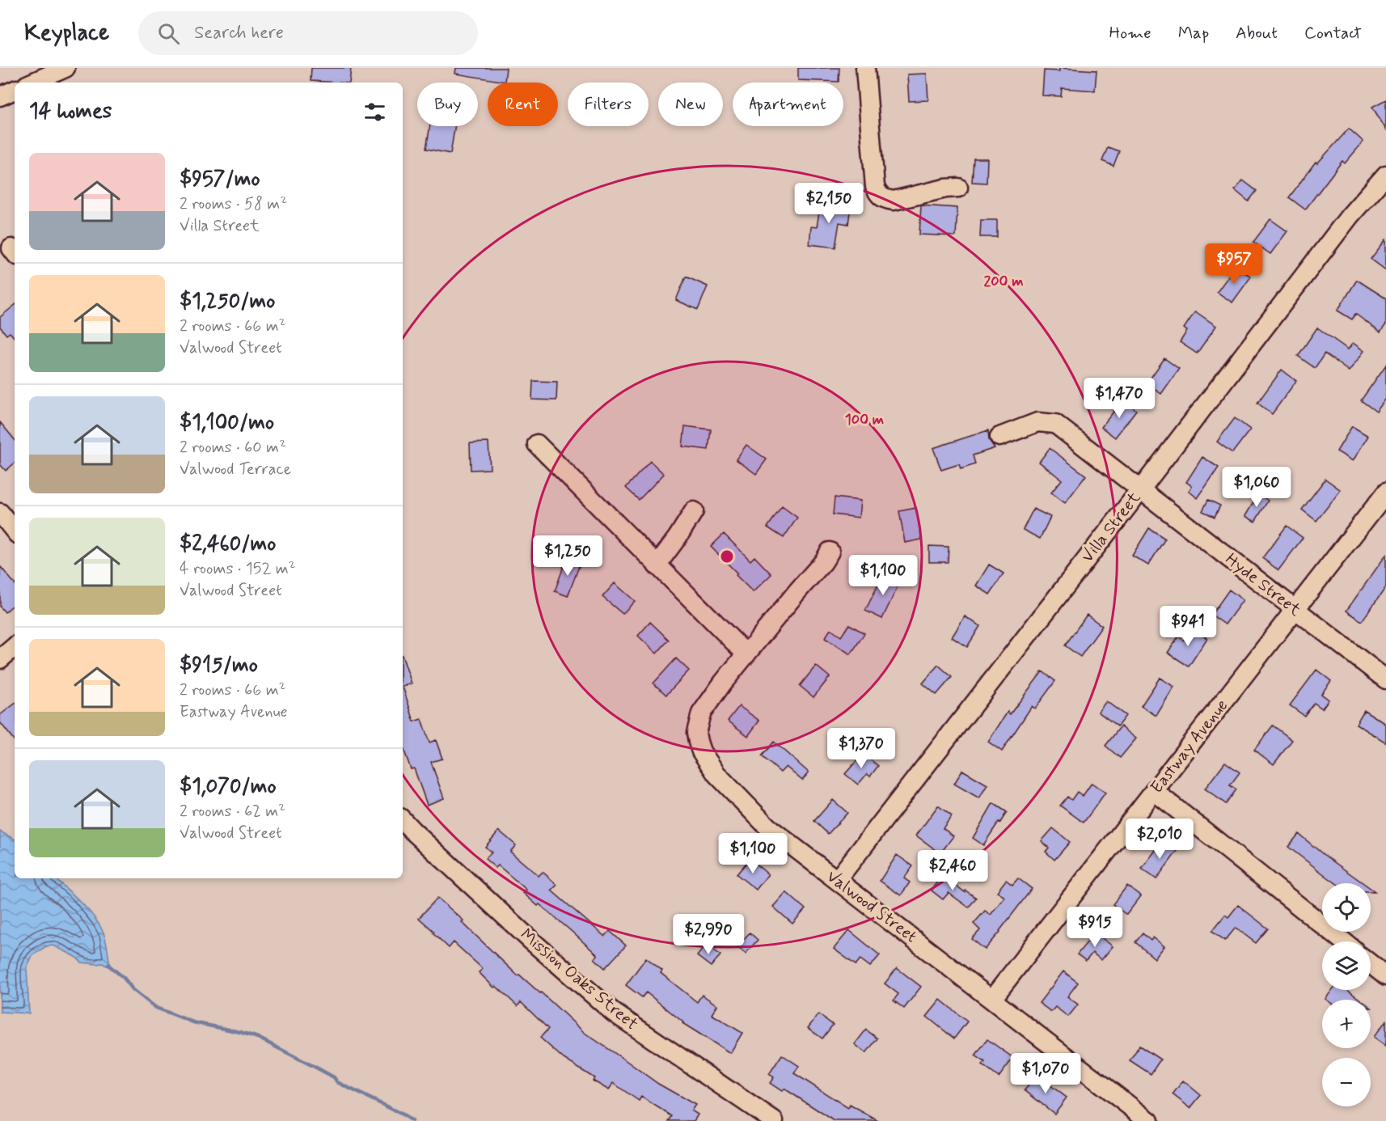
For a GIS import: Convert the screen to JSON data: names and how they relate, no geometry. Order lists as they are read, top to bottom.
{
  "streets": {
    "street": [
      "Villa Street",
      "Hyde Street",
      "Eastway Avenue",
      "Valwood Street",
      "Mission Oaks Street"
    ]
  },
  "crossings": [
    ["Villa Street", "Hyde Street"],
    ["Villa Street", "Valwood Street"],
    ["Hyde Street", "Eastway Avenue"],
    ["Eastway Avenue", "Valwood Street"]
  ],
  "page": {
    "header": "Keyplace",
    "search": "Search here",
    "nav": [
      "Home",
      "Map",
      "About",
      "Contact"
    ],
    "chip": [
      "Buy",
      "Rent",
      "Filters",
      "New",
      "Apartment"
    ],
    "heading": "14 homes",
    "list": [
      {
        "name": "$957/mo",
        "note": "2 rooms · 58 m² · Villa Street"
      },
      {
        "name": "$1,250/mo",
        "note": "2 rooms · 66 m² · Valwood Street"
      },
      {
        "name": "$1,100/mo",
        "note": "2 rooms · 60 m² · Valwood Terrace"
      },
      {
        "name": "$2,460/mo",
        "note": "4 rooms · 152 m² · Valwood Street"
      },
      {
        "name": "$915/mo",
        "note": "2 rooms · 66 m² · Eastway Avenue"
      },
      {
        "name": "$1,070/mo",
        "note": "2 rooms · 62 m² · Valwood Street"
      }
    ],
    "price": [
      "$2,150",
      "$957",
      "$1,470",
      "$1,060",
      "$1,250",
      "$1,100",
      "$941",
      "$1,370",
      "$2,010",
      "$1,100",
      "$2,460",
      "$915",
      "$2,990",
      "$1,070"
    ],
    "map_buttons": ["+", "−"]
  },
  "rings": ["200 m", "100 m"]
}
